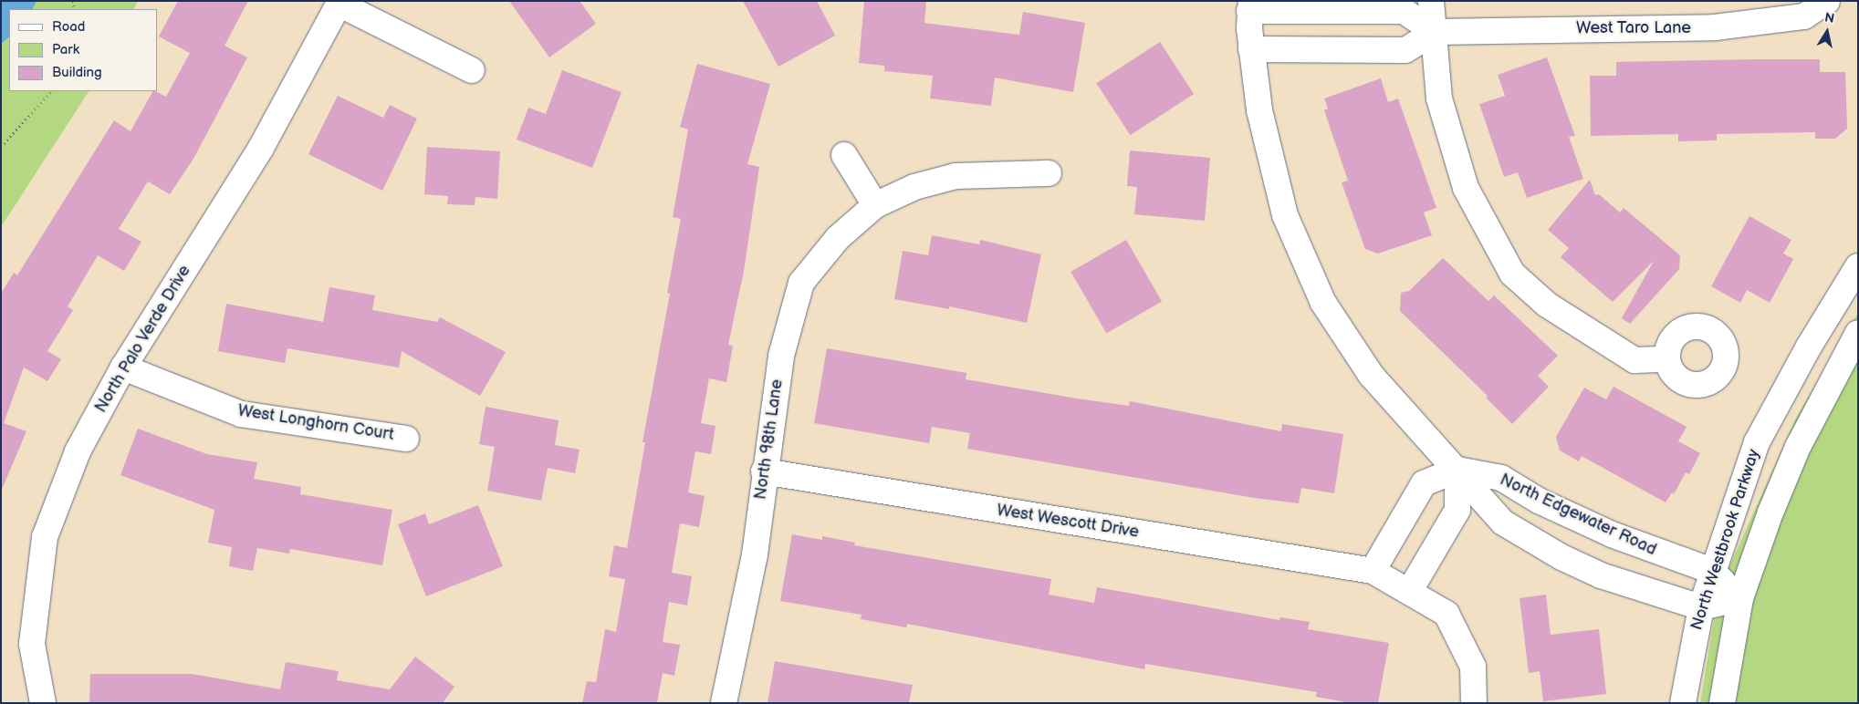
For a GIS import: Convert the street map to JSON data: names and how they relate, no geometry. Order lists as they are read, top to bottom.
{
  "streets": {
    "street": [
      "West Taro Lane",
      "North Palo Verde Drive",
      "West Longhorn Court",
      "North 98th Lane",
      "North Edgewater Road",
      "West Wescott Drive",
      "North Westbrook Parkway"
    ]
  },
  "crossings": [
    ["West Taro Lane", "North Edgewater Road"],
    ["North Palo Verde Drive", "West Longhorn Court"],
    ["North 98th Lane", "West Wescott Drive"],
    ["North Edgewater Road", "North Westbrook Parkway"]
  ],
  "legend": ["Road", "Park", "Building"],
  "north": "top"
}
